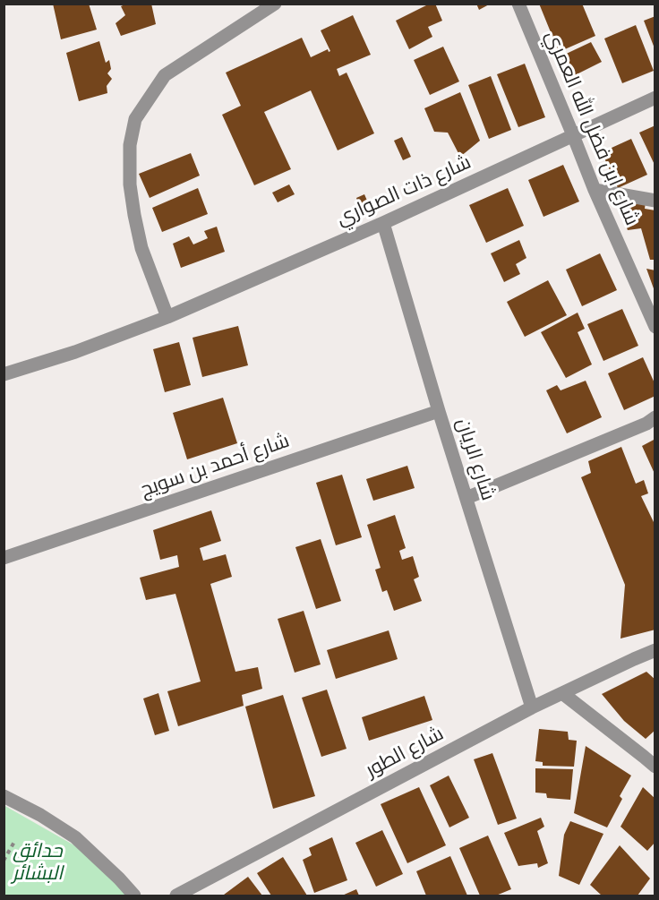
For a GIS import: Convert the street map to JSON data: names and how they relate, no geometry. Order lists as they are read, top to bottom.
{
  "streets": {
    "street": [
      "شارع ابن فضل الله العمري",
      "شارع ذات الصواري",
      "شارع الريان",
      "شارع أحمد بن سويج",
      "شارع الطور"
    ]
  },
  "crossings": [
    ["شارع ابن فضل الله العمري", "شارع ذات الصواري"],
    ["شارع ذات الصواري", "شارع الريان"],
    ["شارع الريان", "شارع أحمد بن سويج"],
    ["شارع الريان", "شارع الطور"]
  ],
  "parks": ["حدائق البشائر"]
}
